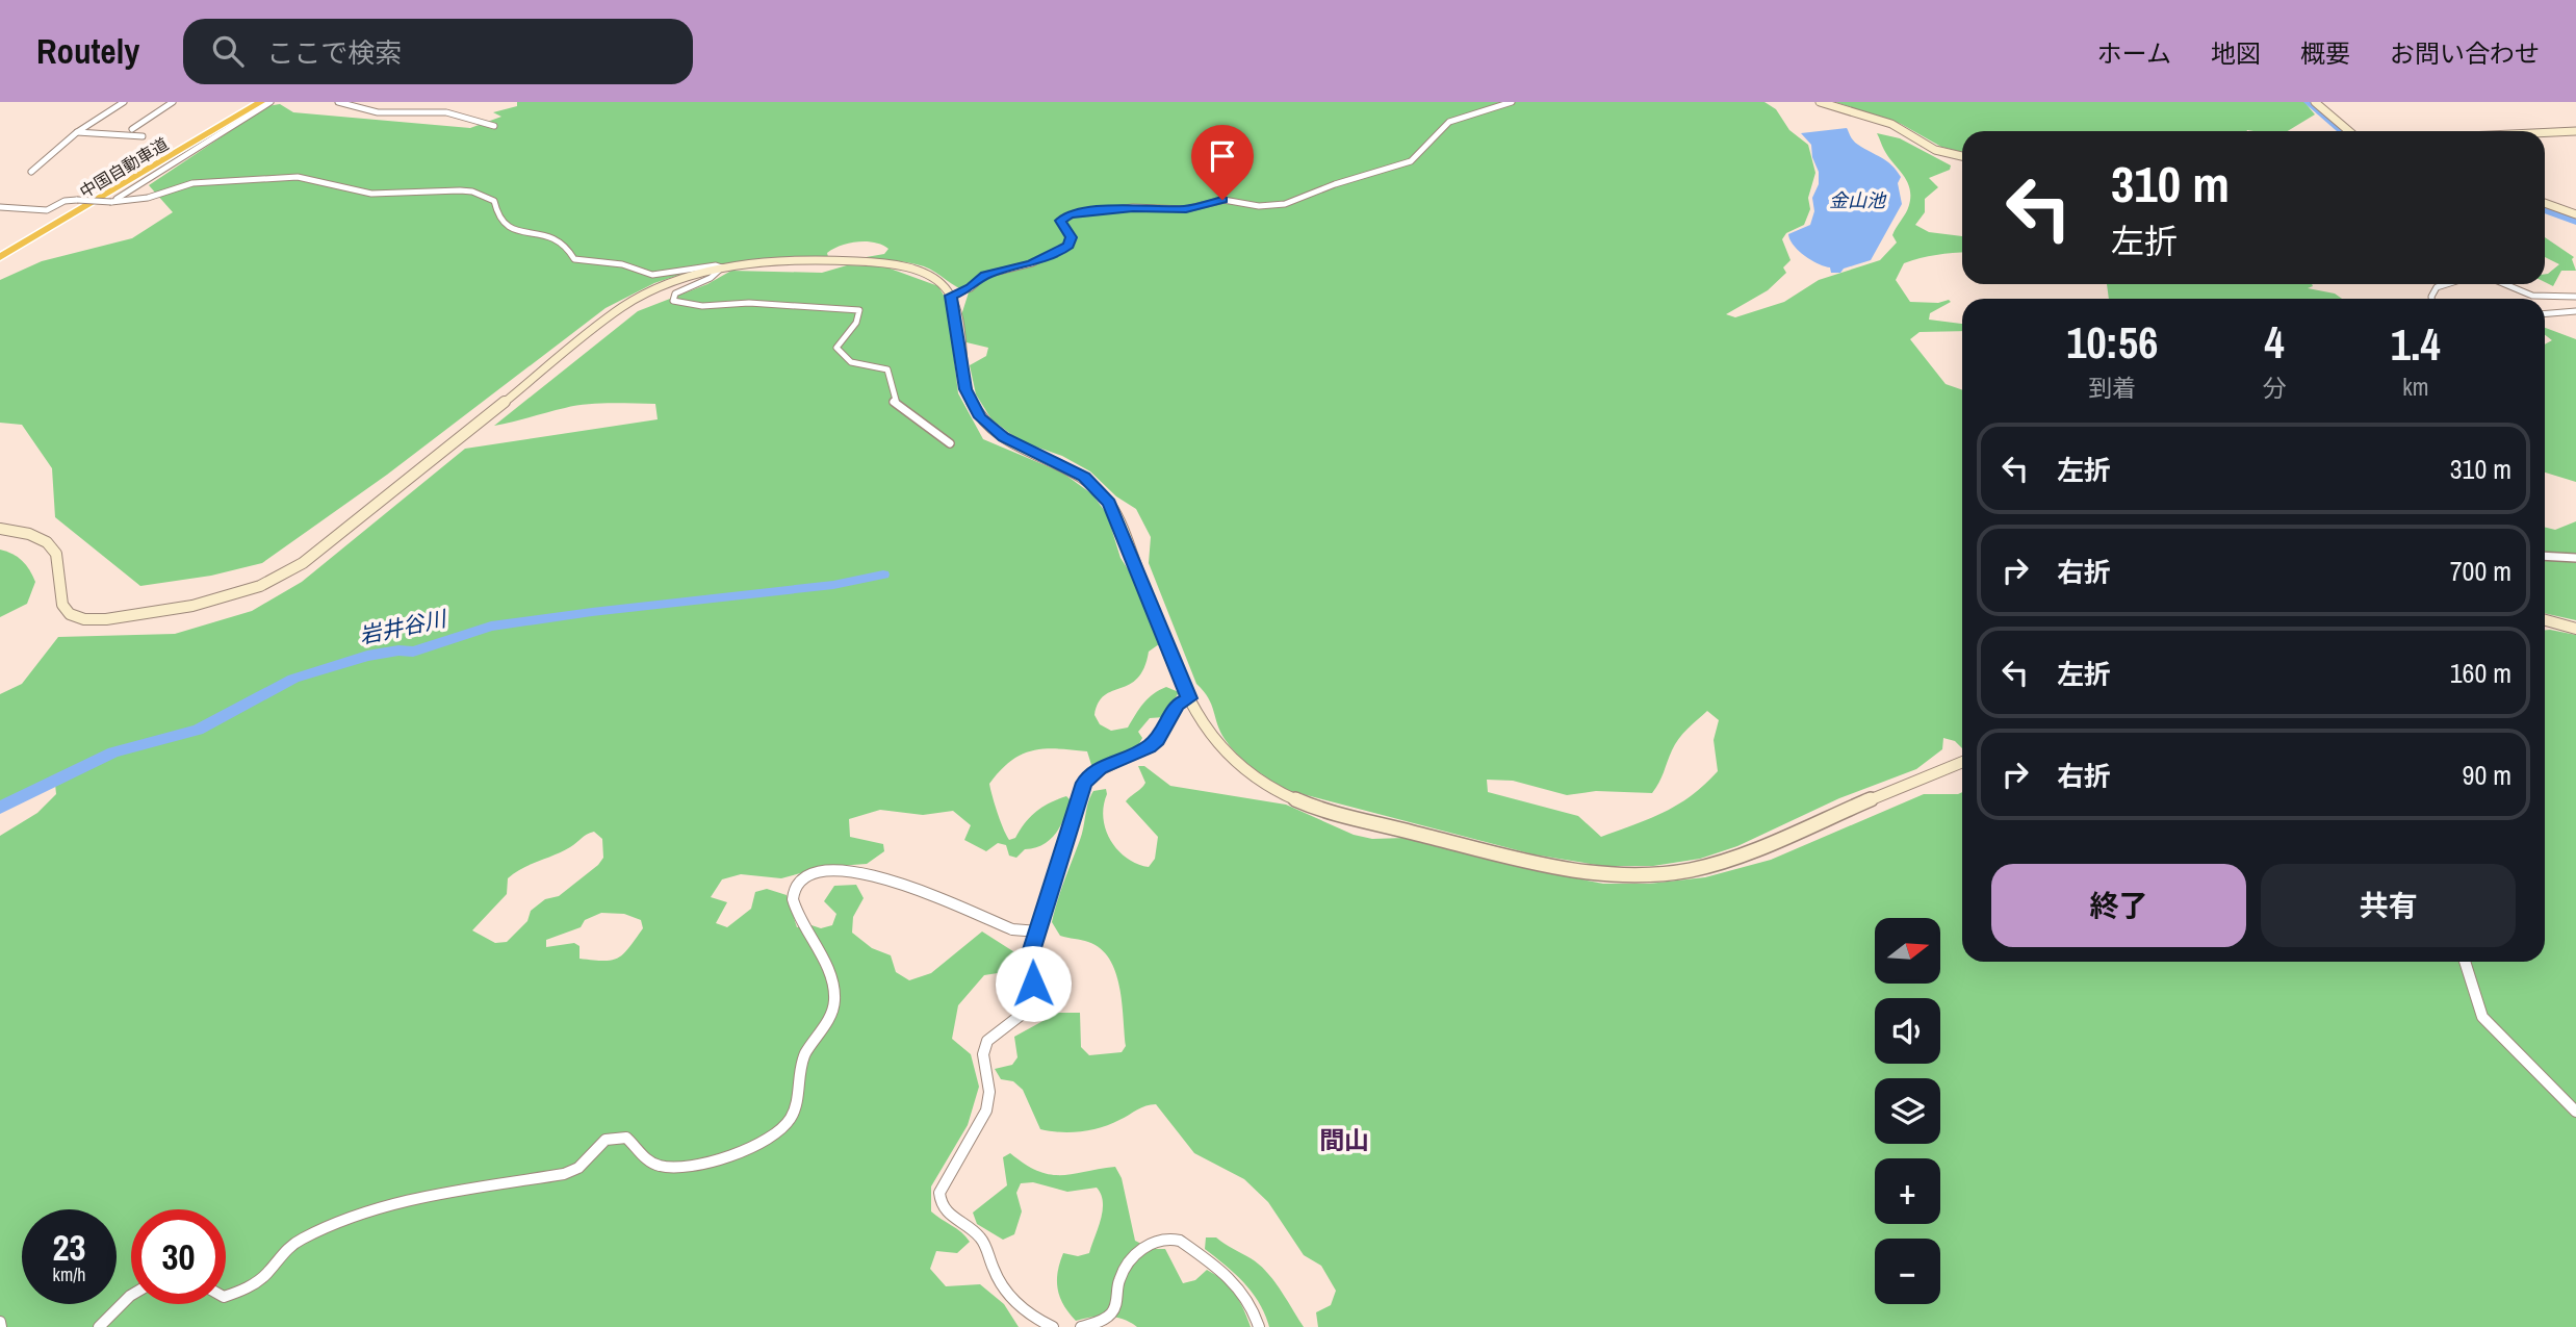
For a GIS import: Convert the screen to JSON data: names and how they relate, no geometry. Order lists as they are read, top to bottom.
{
  "streets": {
    "highway": ["中国自動車道"]
  },
  "districts": ["間山"],
  "water": ["金山池", "岩井谷川"],
  "north": "right",
  "page": {
    "header": "Routely",
    "search": "ここで検索",
    "nav": [
      "ホーム",
      "地図",
      "概要",
      "お問い合わせ"
    ],
    "turn": ["310 m", "左折"],
    "eta": [
      "10:56",
      "到着",
      "4",
      "分",
      "1.4",
      "km"
    ],
    "list": [
      {
        "name": "左折",
        "value": "310 m"
      },
      {
        "name": "右折",
        "value": "700 m"
      },
      {
        "name": "左折",
        "value": "160 m"
      },
      {
        "name": "右折",
        "value": "90 m"
      }
    ],
    "buttons": ["終了", "共有"],
    "map_buttons": ["+", "−"],
    "speed": "23 km/h",
    "limit": "30"
  }
}
